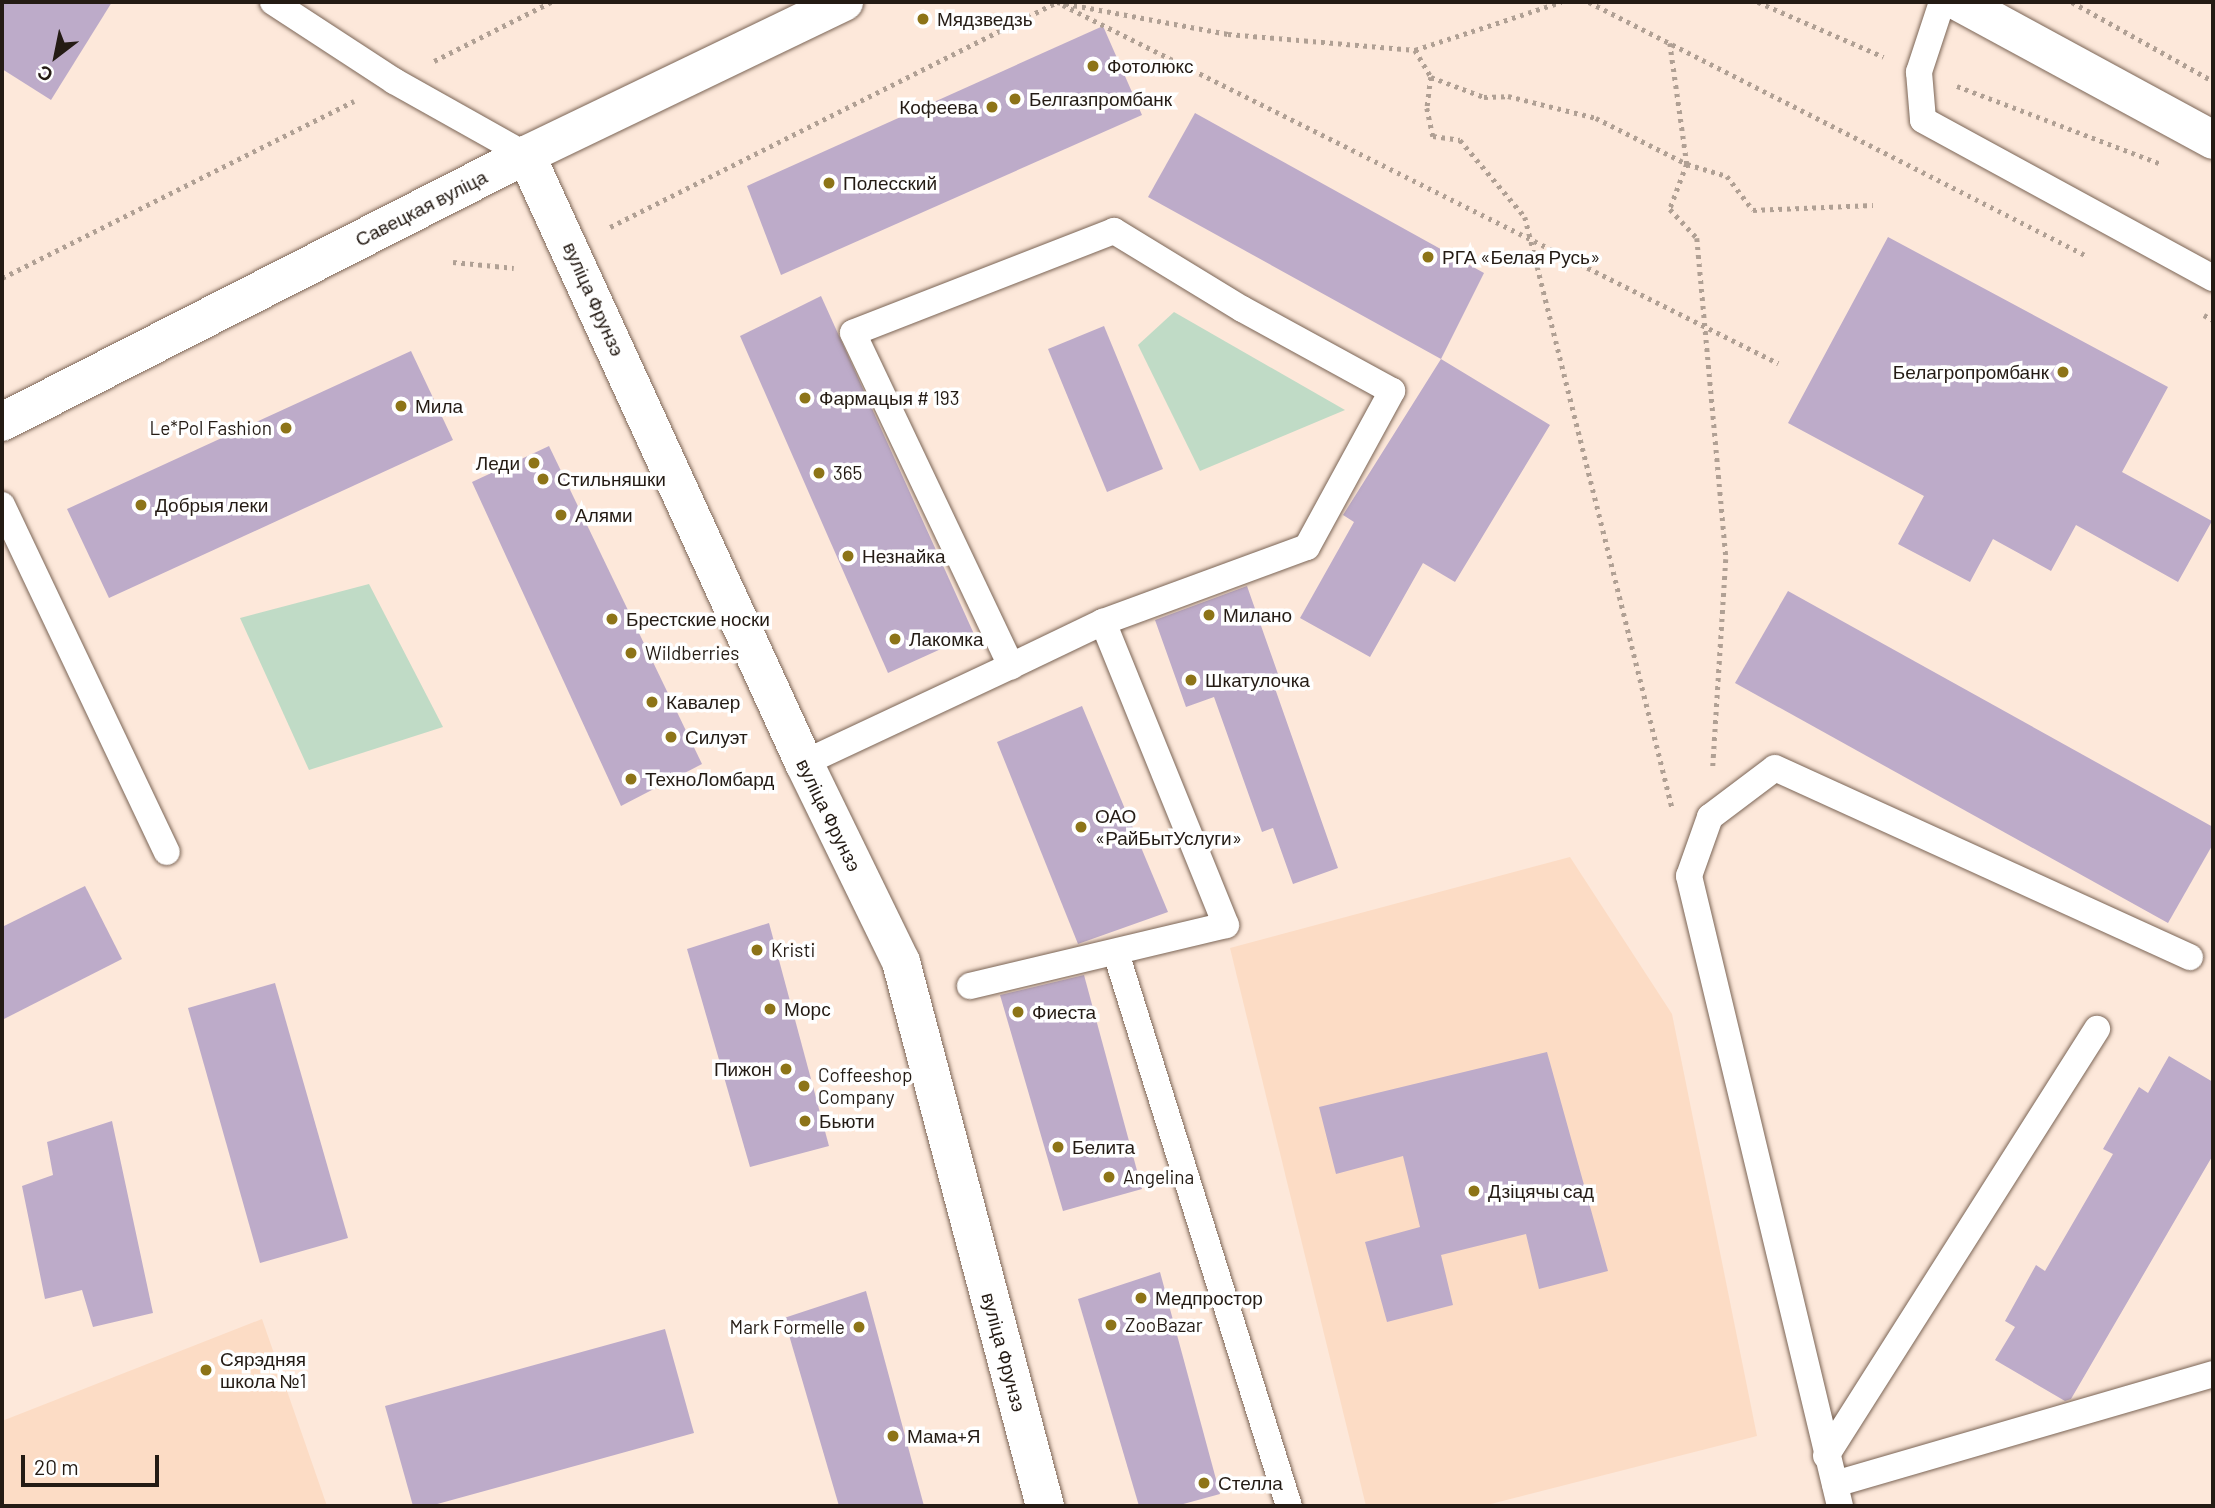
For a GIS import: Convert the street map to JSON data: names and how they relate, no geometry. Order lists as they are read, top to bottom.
{
  "streets": {
    "main road": ["Савецкая вуліца", "вуліца Фрунзэ"]
  },
  "crossings": [
    ["Савецкая вуліца", "вуліца Фрунзэ"]
  ],
  "places": [
    "Мядзведзь",
    "Фотолюкс",
    "Белгазпромбанк",
    "Кофеева",
    "Полесский",
    "РГА «Белая Русь»",
    "Белагропромбанк",
    "Фармацыя # 193",
    "Мила",
    "Le*Pol Fashion",
    "Леди",
    "365",
    "Стильняшки",
    "Добрыя леки",
    "Алями",
    "Незнайка",
    "Милано",
    "Брестские носки",
    "Лакомка",
    "Wildberries",
    "Шкатулочка",
    "Кавалер",
    "Силуэт",
    "ТехноЛомбард",
    "ОАО «РайБытУслуги»",
    "Kristi",
    "Морс",
    "Фиеста",
    "Пижон",
    "Coffeeshop Company",
    "Бьюти",
    "Белита",
    "Angelina",
    "Дзіцячы сад",
    "Медпростор",
    "ZooBazar",
    "Mark Formelle",
    "Сярэдняя школа №1",
    "Мама+Я",
    "Стелла"
  ],
  "scale_bar": "20 m",
  "north": "bottom left"
}
